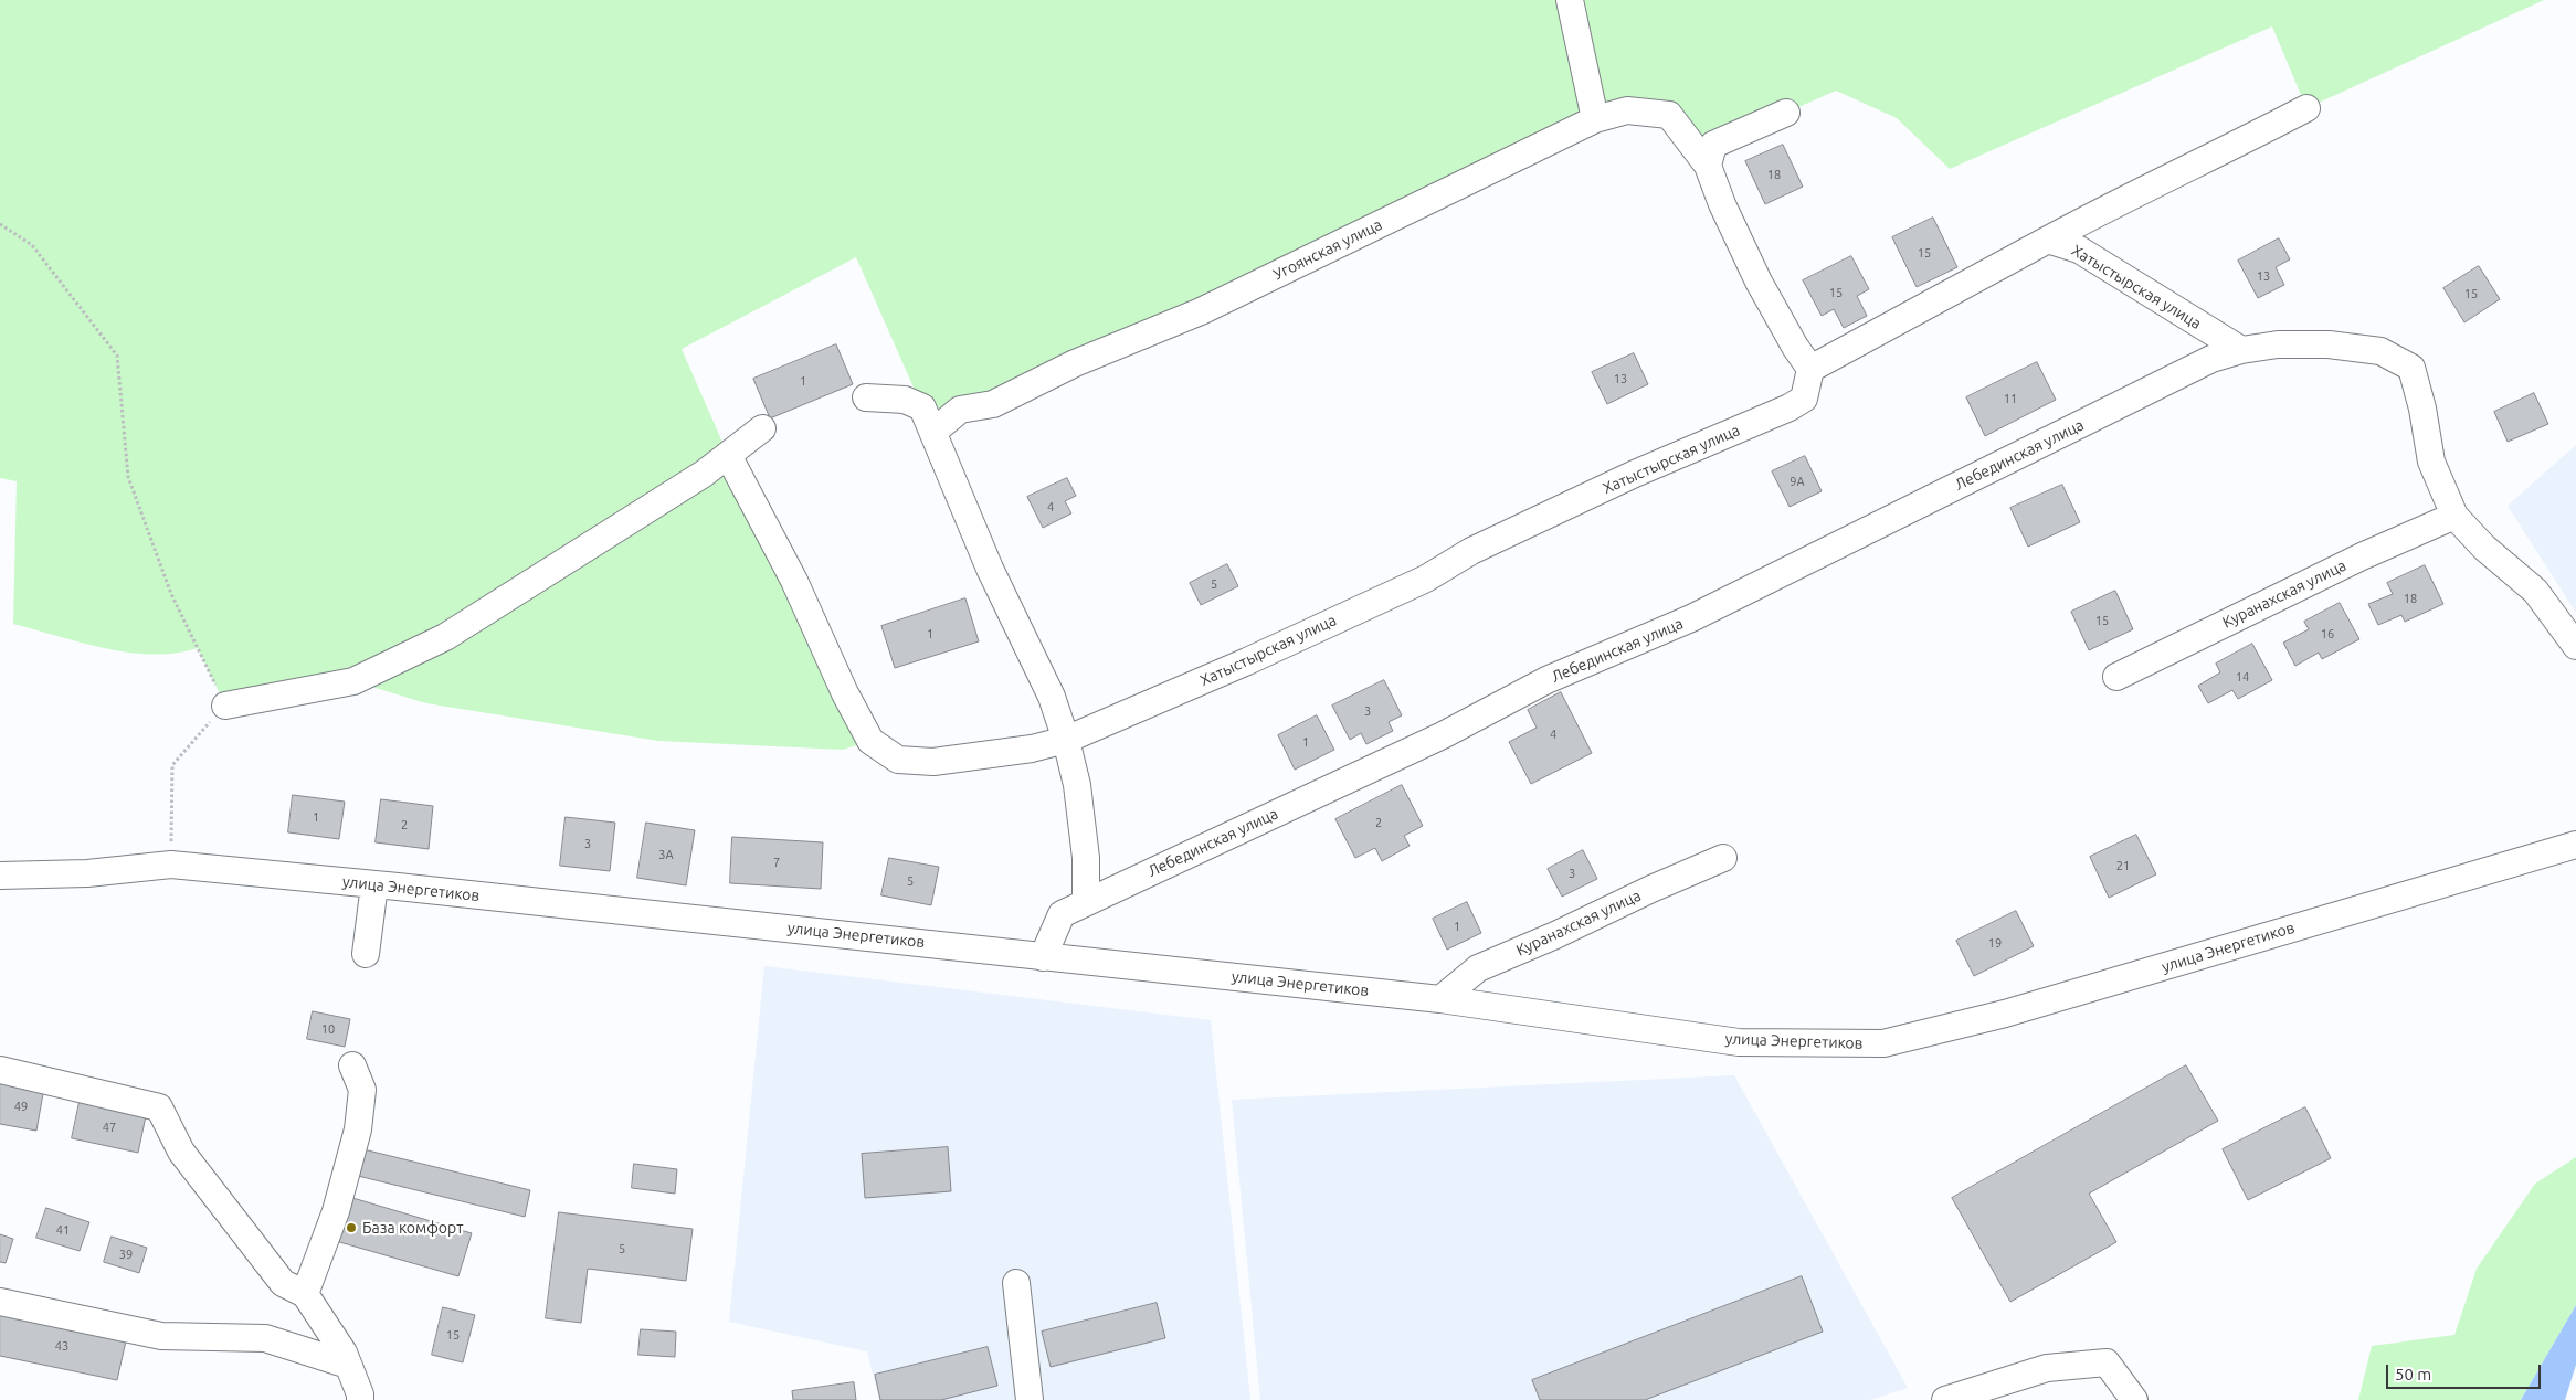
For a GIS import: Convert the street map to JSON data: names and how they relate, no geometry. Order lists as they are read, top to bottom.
{
  "streets": {
    "street": [
      "Угоянская улица",
      "Хатыстырская улица",
      "Лебединская улица",
      "Куранахская улица",
      "улица Энергетиков"
    ]
  },
  "crossings": [
    ["Угоянская улица", "Хатыстырская улица"],
    ["Хатыстырская улица", "Лебединская улица"],
    ["Лебединская улица", "Куранахская улица"],
    ["Лебединская улица", "улица Энергетиков"],
    ["Куранахская улица", "улица Энергетиков"]
  ],
  "places": ["База комфорт"],
  "house_numbers": [
    "18",
    "15",
    "13",
    "15",
    "15",
    "13",
    "1",
    "11",
    "9А",
    "4",
    "5",
    "18",
    "15",
    "1",
    "16",
    "14",
    "3",
    "4",
    "1",
    "1",
    "2",
    "2",
    "3",
    "3А",
    "7",
    "21",
    "3",
    "5",
    "1",
    "19",
    "10",
    "49",
    "47",
    "41",
    "5",
    "39",
    "15",
    "43"
  ],
  "scale_bar": "50 m"
}
